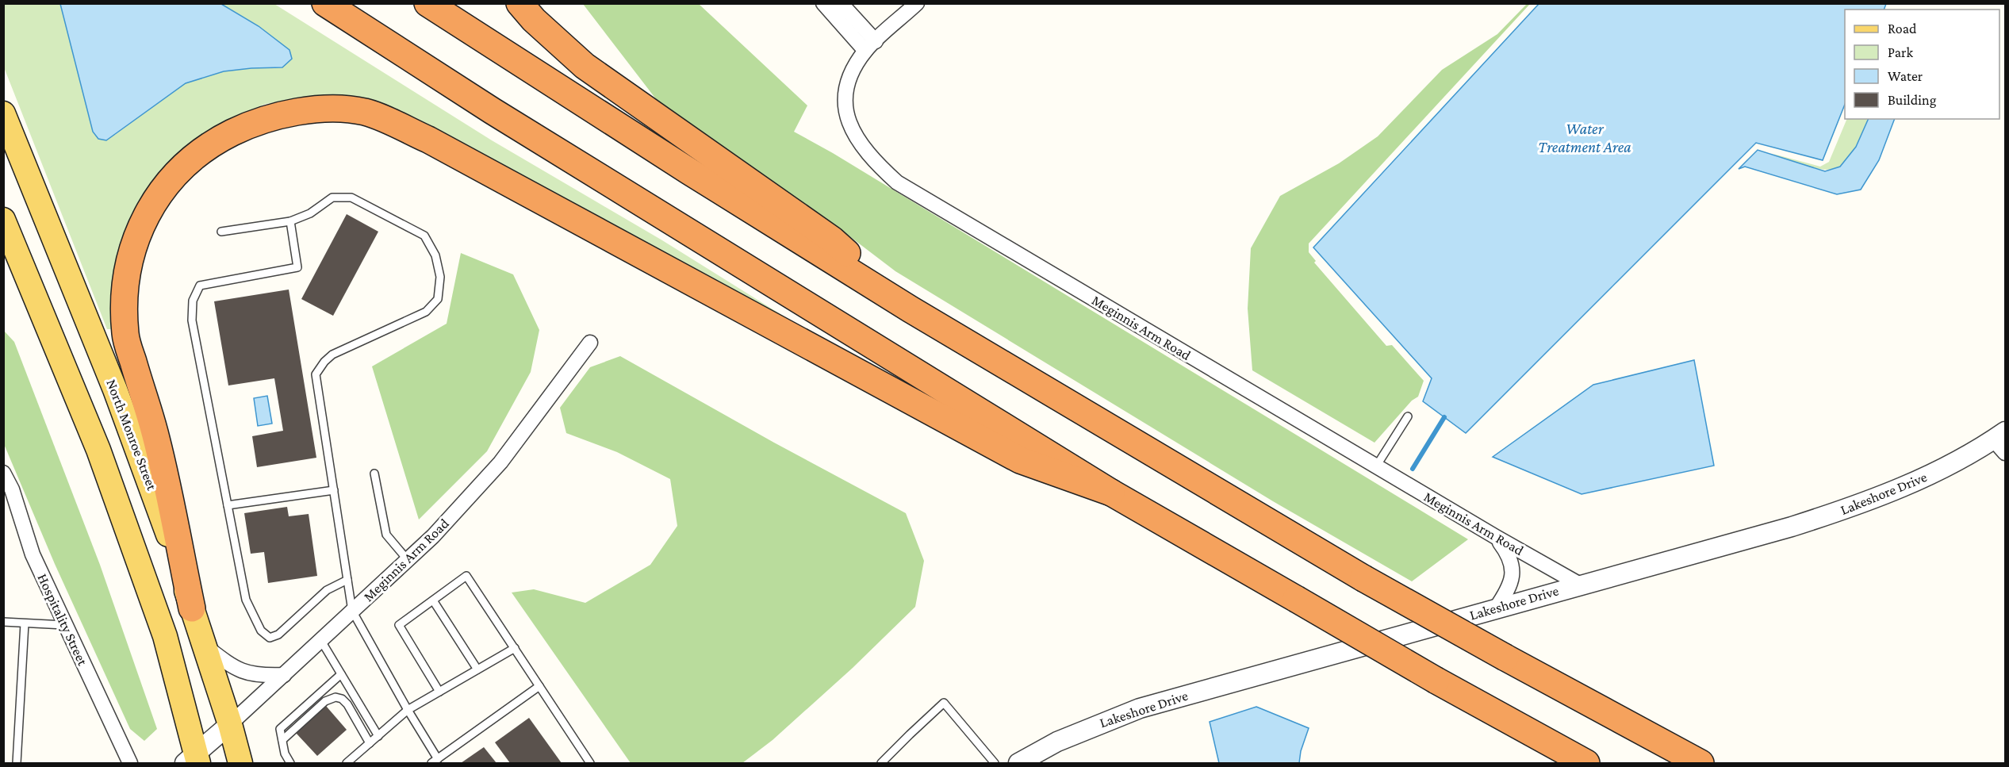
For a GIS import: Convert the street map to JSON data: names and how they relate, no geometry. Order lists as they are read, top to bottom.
{
  "streets": {
    "main road": ["North Monroe Street"],
    "street": ["Meginnis Arm Road", "Lakeshore Drive", "Hospitality Street"]
  },
  "crossings": [
    ["Meginnis Arm Road", "North Monroe Street"],
    ["Meginnis Arm Road", "Lakeshore Drive"]
  ],
  "water": ["Water Treatment Area"],
  "legend": [
    "Road",
    "Park",
    "Water",
    "Building"
  ]
}
